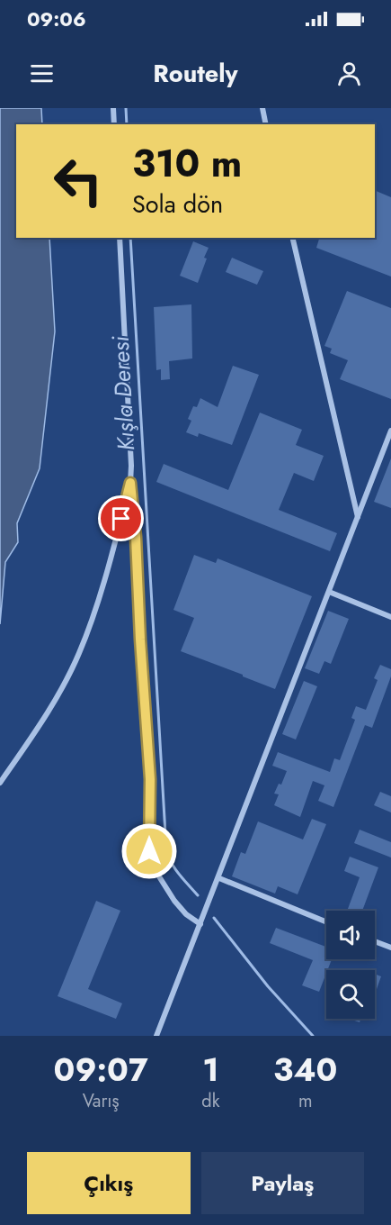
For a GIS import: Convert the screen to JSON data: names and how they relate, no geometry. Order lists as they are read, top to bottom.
{
  "water": ["Kışla Deresi"],
  "page": {
    "status": "09:06",
    "header": "Routely",
    "turn": ["310 m", "Sola dön"],
    "eta": [
      "09:07",
      "Varış",
      "1",
      "dk",
      "340",
      "m"
    ],
    "buttons": ["Çıkış", "Paylaş"]
  }
}
